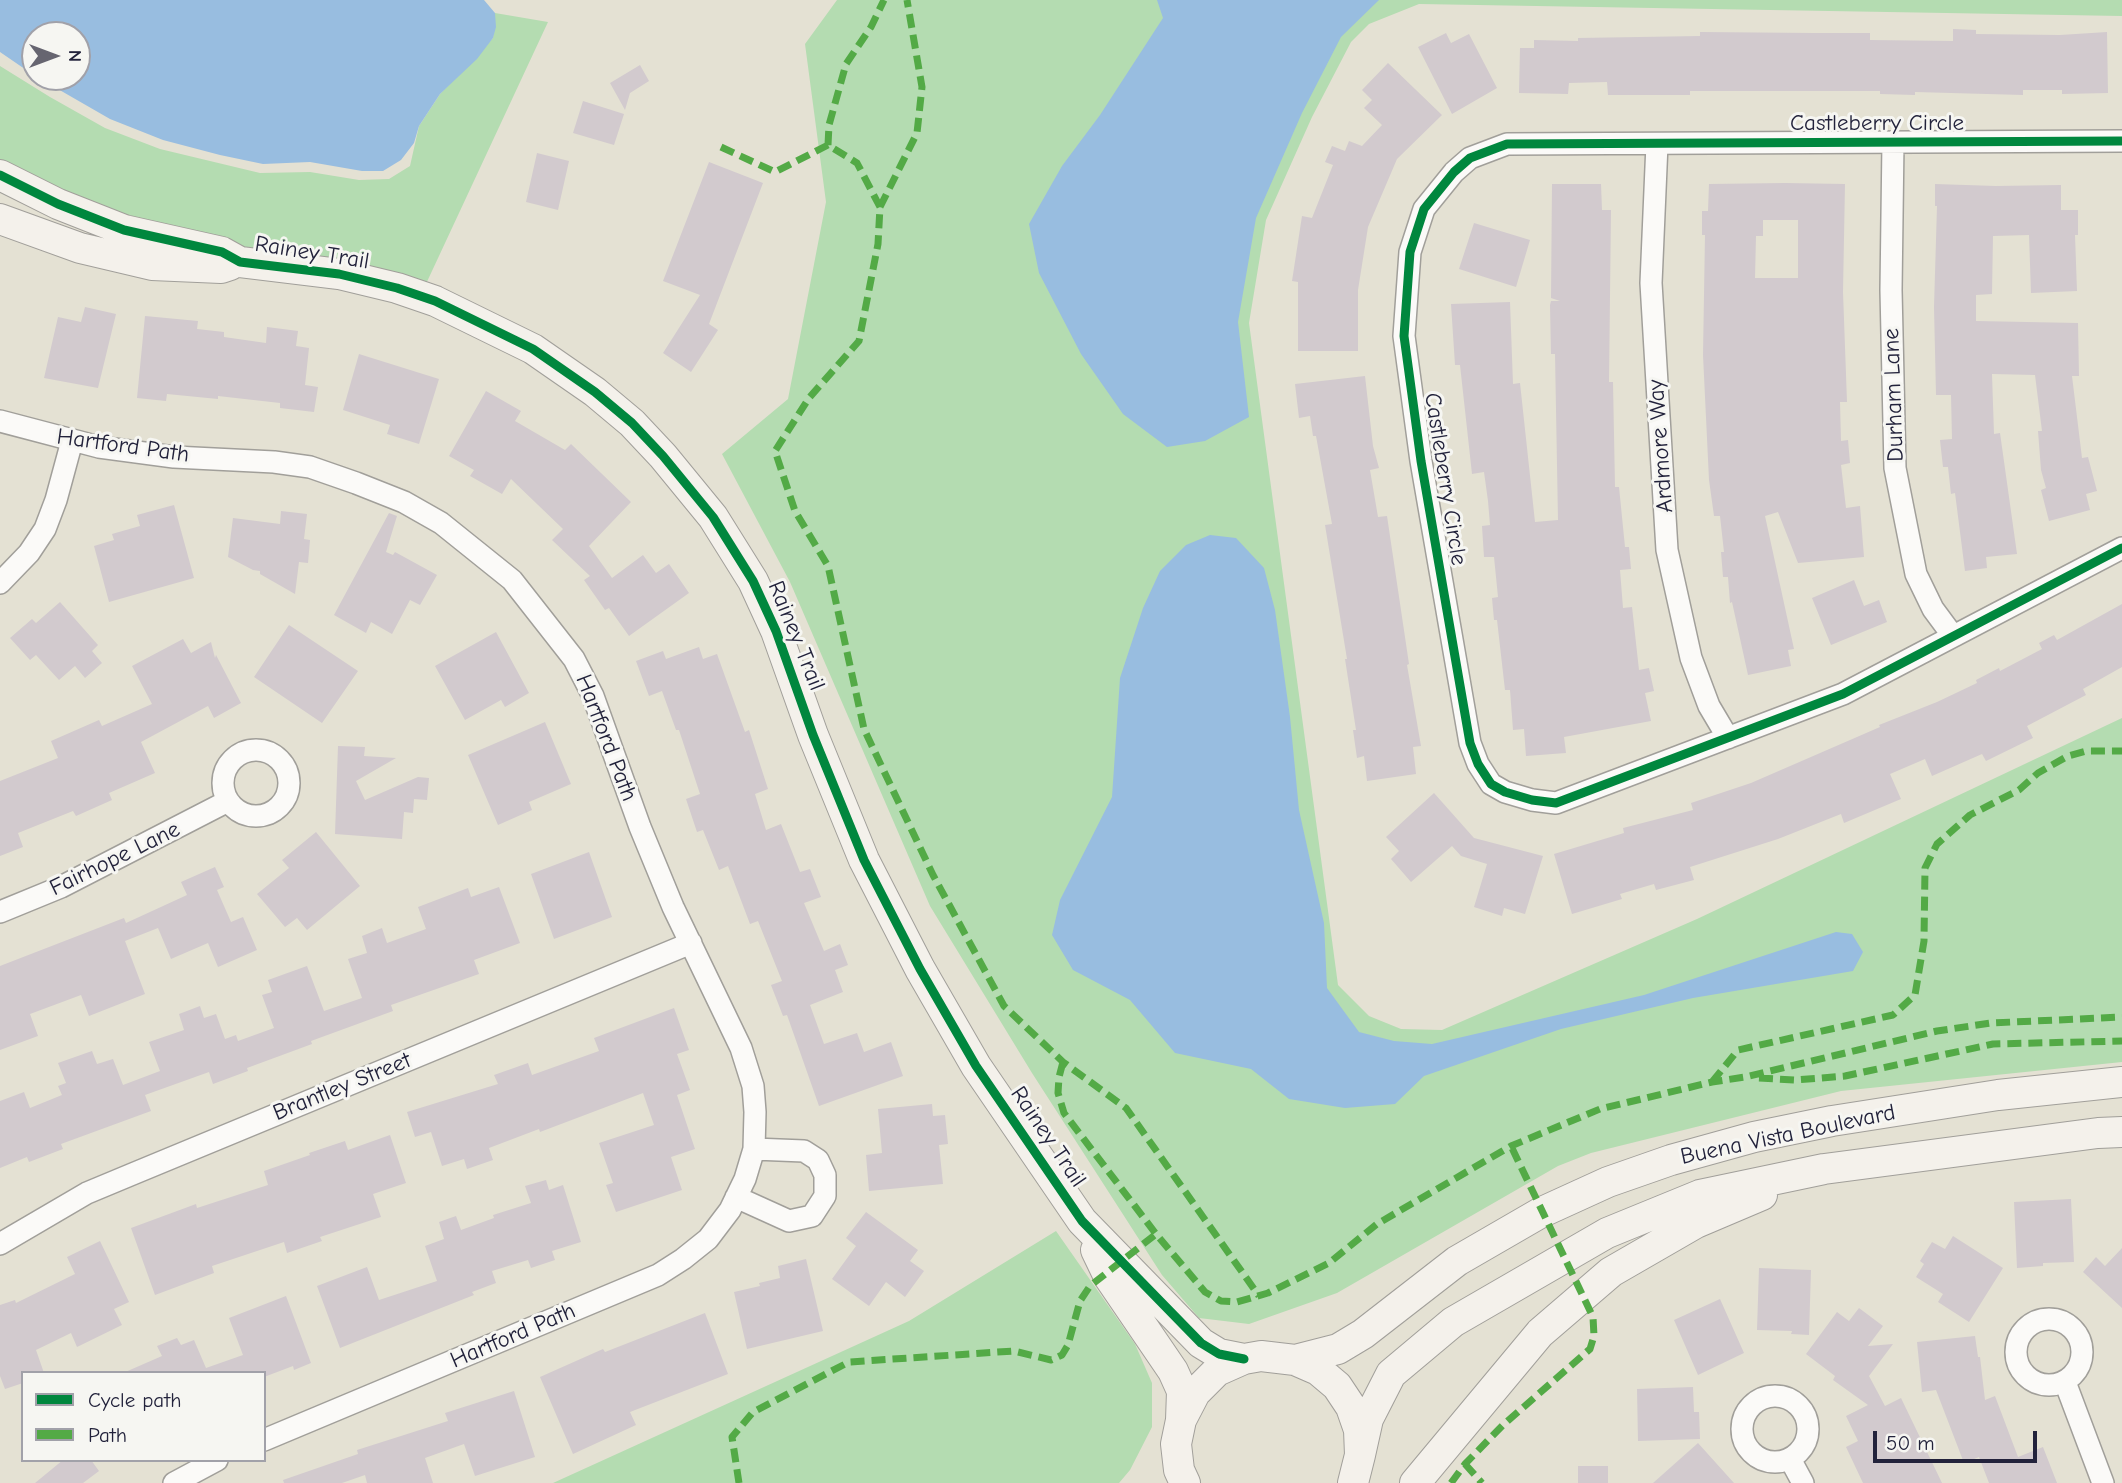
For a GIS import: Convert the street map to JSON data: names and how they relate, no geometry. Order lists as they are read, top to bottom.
{
  "streets": {
    "main road": ["Rainey Trail", "Buena Vista Boulevard"],
    "street": [
      "Castleberry Circle",
      "Durham Lane",
      "Hartford Path",
      "Ardmore Way",
      "Fairhope Lane",
      "Brantley Street"
    ]
  },
  "crossings": [
    ["Castleberry Circle", "Durham Lane"],
    ["Castleberry Circle", "Ardmore Way"],
    ["Hartford Path", "Brantley Street"]
  ],
  "legend": ["Cycle path", "Path"],
  "scale_bar": "50 m",
  "north": "right"
}
